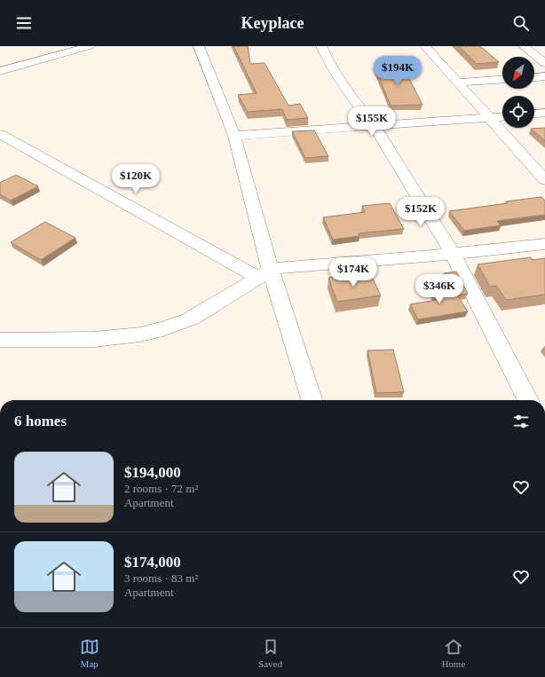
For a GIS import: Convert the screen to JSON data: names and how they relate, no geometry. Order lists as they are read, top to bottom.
{
  "north": "bottom left",
  "page": {
    "header": "Keyplace",
    "price": [
      "$194K",
      "$155K",
      "$120K",
      "$152K",
      "$174K",
      "$346K"
    ],
    "heading": "6 homes",
    "list": [
      {
        "name": "$194,000",
        "note": "2 rooms · 72 m² · Apartment"
      },
      {
        "name": "$174,000",
        "note": "3 rooms · 83 m² · Apartment"
      }
    ],
    "tabs": ["Map", "Saved", "Home"]
  }
}
